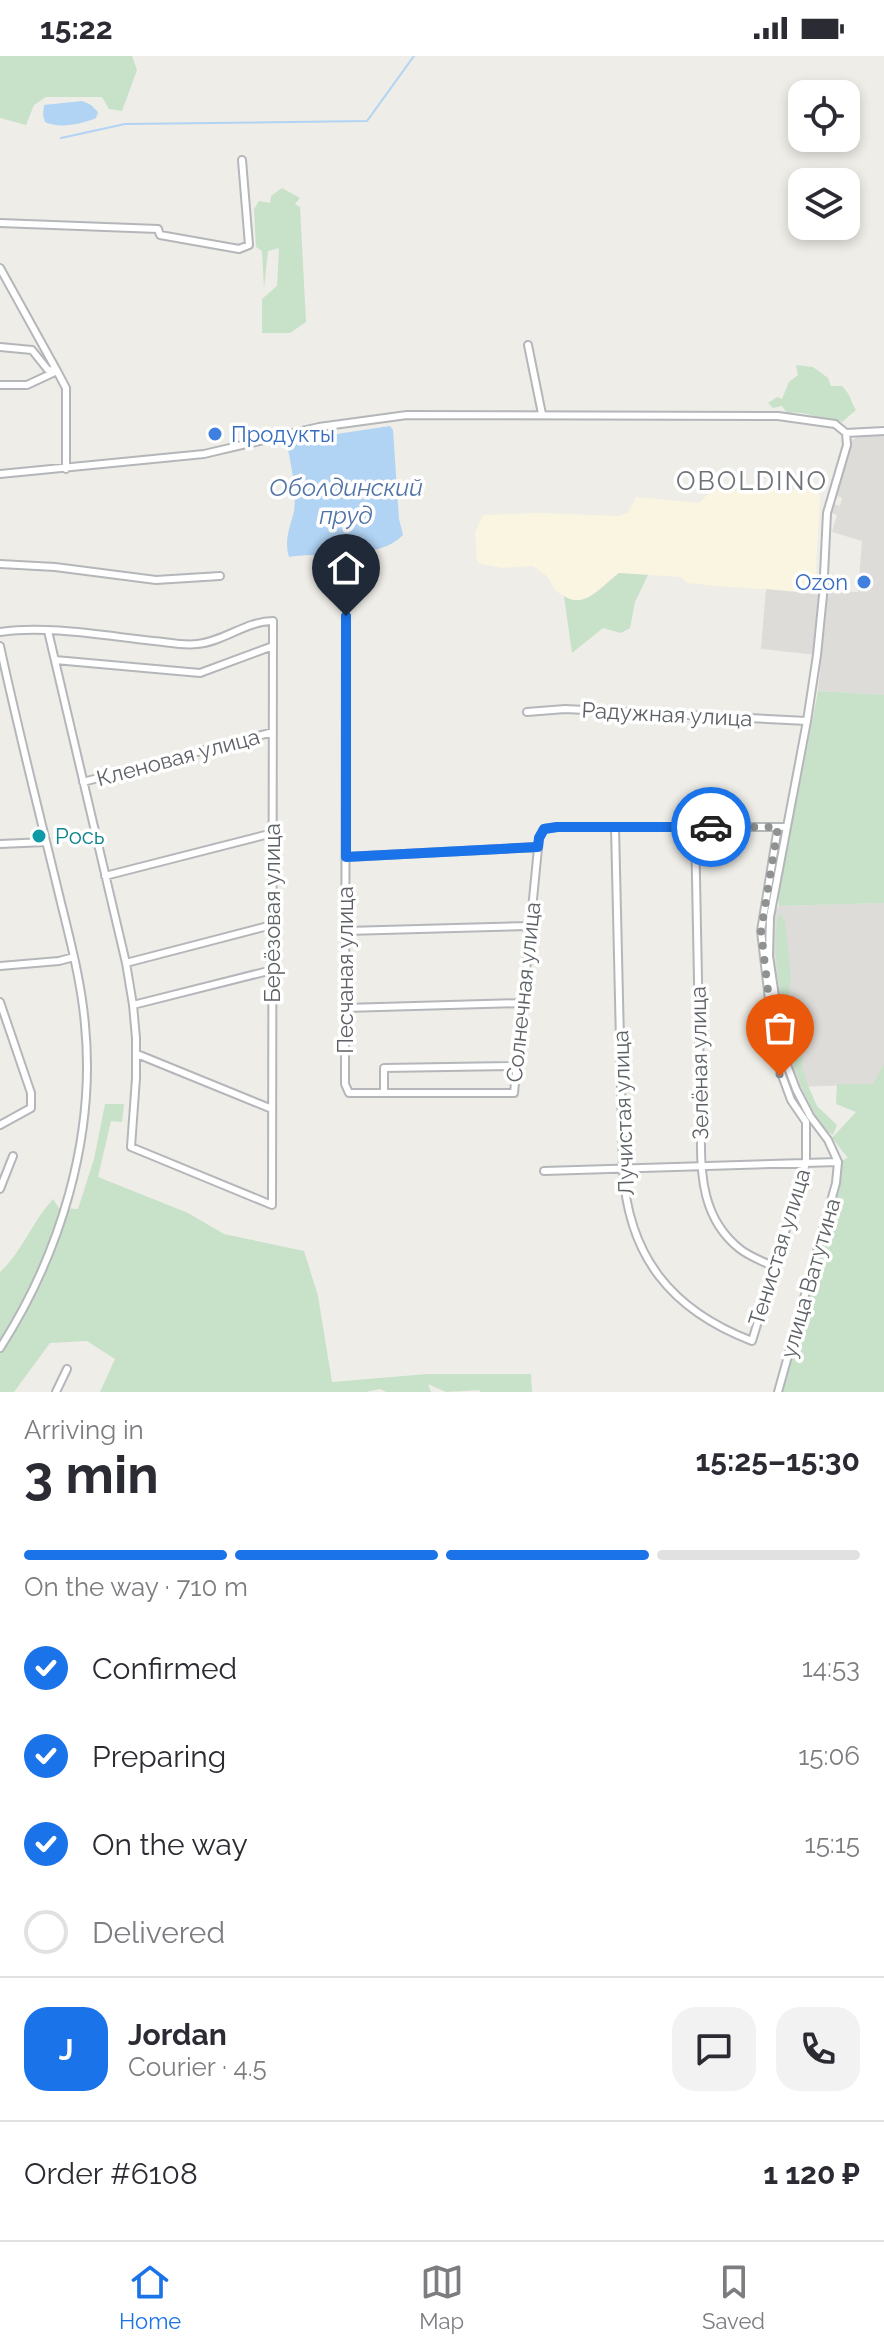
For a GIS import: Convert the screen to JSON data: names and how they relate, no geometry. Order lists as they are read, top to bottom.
{
  "streets": {
    "street": [
      "Радужная улица",
      "Кленовая улица",
      "Берёзовая улица",
      "Песчаная улица",
      "Солнечная улица",
      "Зелёная улица",
      "Лучистая улица",
      "Тенистая улица",
      "улица Ватутина"
    ]
  },
  "crossings": [
    ["Кленовая улица", "Берёзовая улица"],
    ["Песчаная улица", "Солнечная улица"],
    ["Зелёная улица", "Тенистая улица"],
    ["Лучистая улица", "Тенистая улица"]
  ],
  "districts": ["OBOLDINO"],
  "water": ["Оболдинский пруд"],
  "places": ["Продукты", "Ozon", "Рось"],
  "page": {
    "status": "15:22",
    "heading": ["3 min", "Arriving in", "15:25–15:30"],
    "panel": [
      "Jordan",
      "Courier · 4.5",
      "Order #6108",
      "1 120 ₽"
    ],
    "bar": "On the way · 710 m",
    "list": [
      ["Confirmed", "14:53"],
      ["Preparing", "15:06"],
      ["On the way", "15:15"],
      "Delivered"
    ],
    "round": "J",
    "tabs": ["Home", "Map", "Saved"]
  }
}
